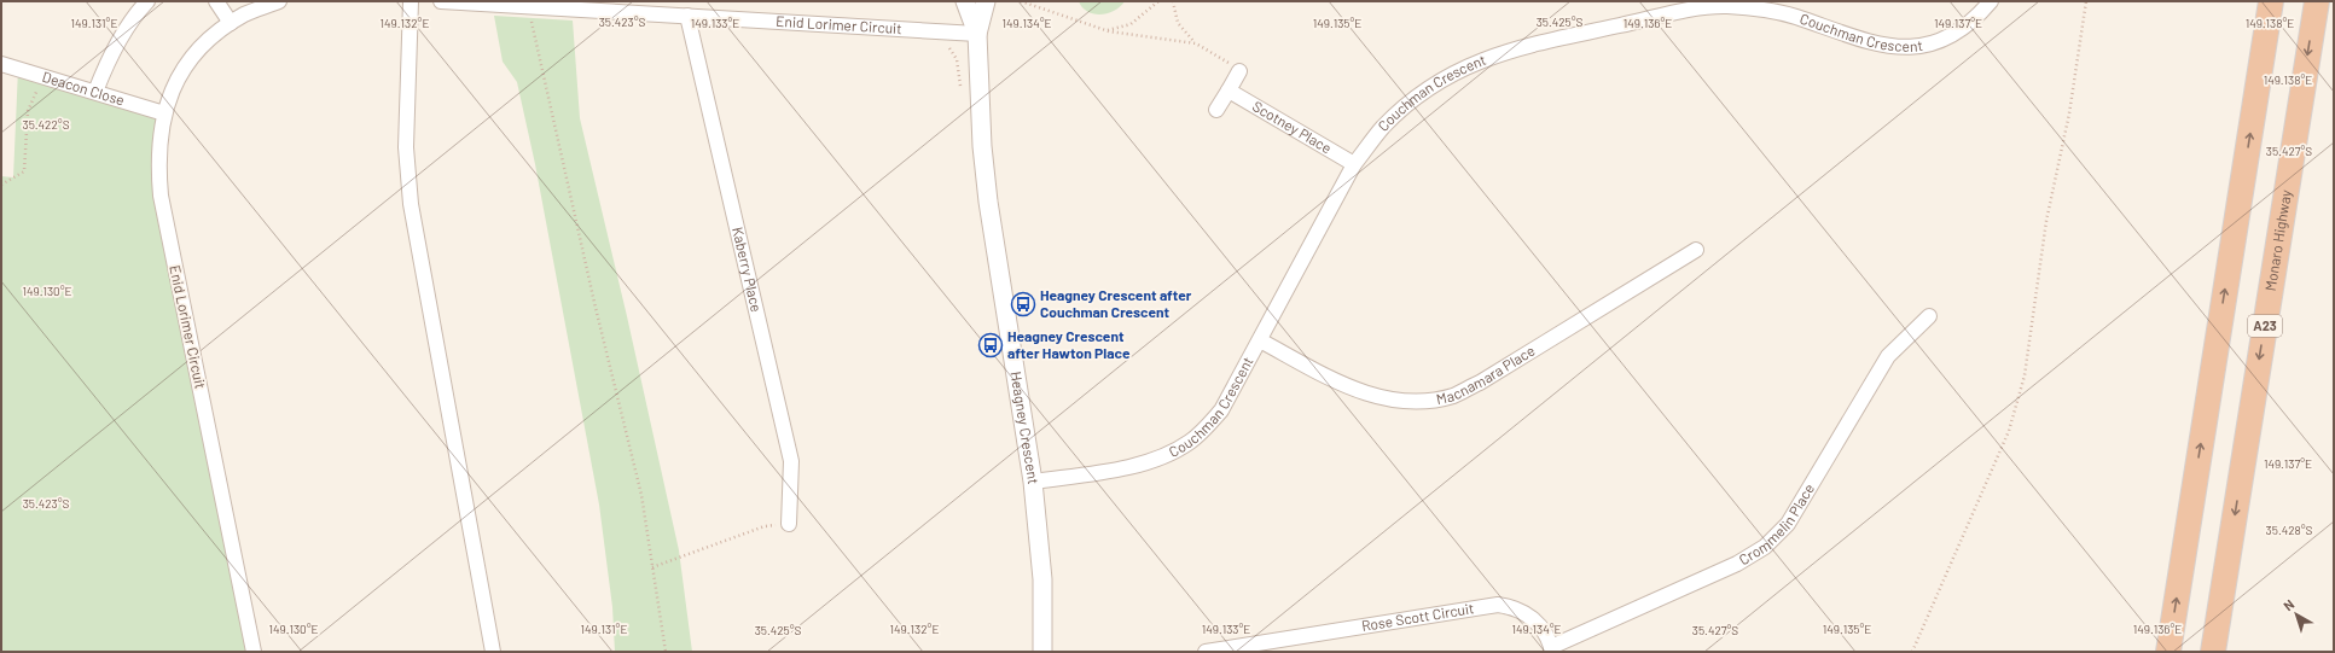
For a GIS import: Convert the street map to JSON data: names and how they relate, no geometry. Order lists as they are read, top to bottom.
{
  "streets": {
    "highway": ["Monaro Highway", "A23"],
    "street": [
      "Enid Lorimer Circuit",
      "Couchman Crescent",
      "Deacon Close",
      "Scotney Place",
      "Kaberry Place",
      "Macnamara Place",
      "Heagney Crescent",
      "Crommelin Place",
      "Rose Scott Circuit"
    ]
  },
  "crossings": [
    ["Enid Lorimer Circuit", "Deacon Close"],
    ["Enid Lorimer Circuit", "Kaberry Place"],
    ["Enid Lorimer Circuit", "Heagney Crescent"],
    ["Couchman Crescent", "Scotney Place"],
    ["Couchman Crescent", "Macnamara Place"],
    ["Couchman Crescent", "Heagney Crescent"],
    ["Crommelin Place", "Rose Scott Circuit"]
  ],
  "places": {
    "bus stop": ["Heagney Crescent after Couchman Crescent", "Heagney Crescent after Hawton Place"]
  },
  "north": "top left",
  "coordinates": [
    "35.425°S",
    "35.423°S",
    "149.135°E",
    "149.137°E",
    "149.138°E",
    "149.131°E",
    "149.132°E",
    "149.133°E",
    "149.134°E",
    "149.136°E",
    "35.422°S",
    "35.427°S",
    "149.130°E",
    "35.428°S"
  ]
}
